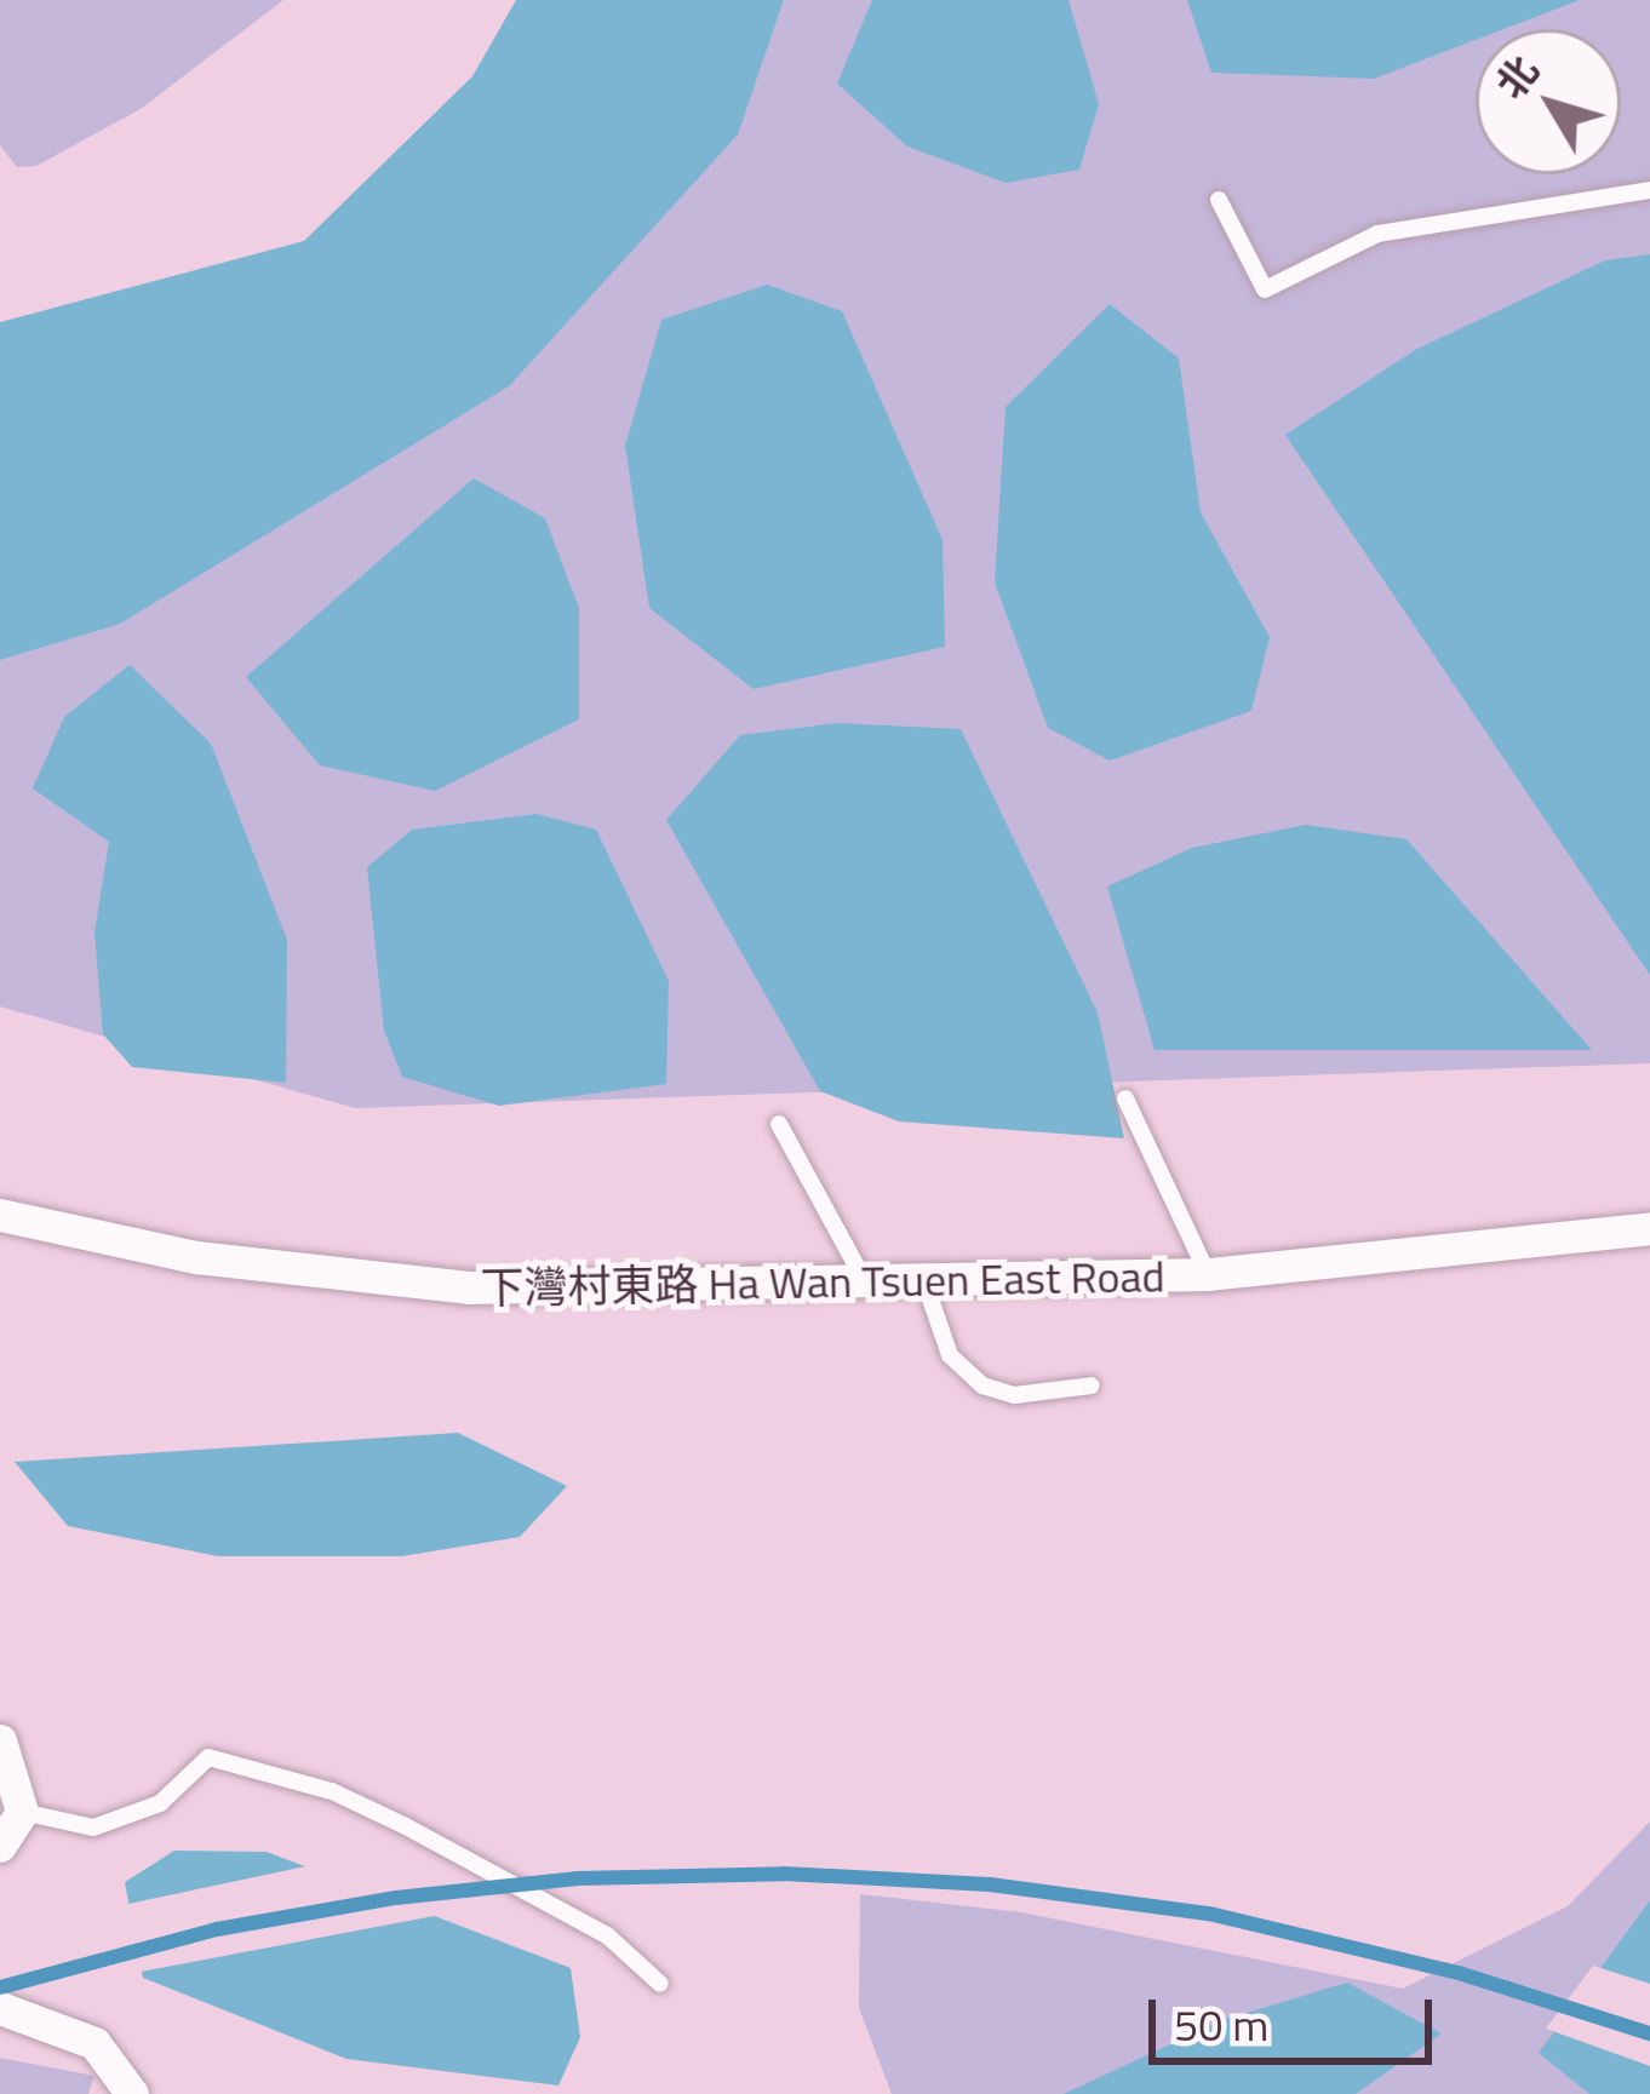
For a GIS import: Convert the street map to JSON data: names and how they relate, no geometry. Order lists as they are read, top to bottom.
{
  "streets": {
    "street": ["下灣村東路 Ha Wan Tsuen East Road"]
  },
  "scale_bar": "50 m",
  "north": "top left"
}
